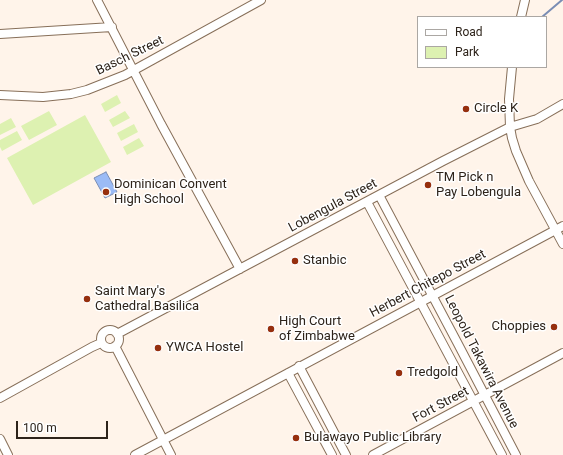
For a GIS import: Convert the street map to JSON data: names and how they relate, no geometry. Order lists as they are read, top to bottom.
{
  "streets": {
    "street": [
      "Basch Street",
      "Lobengula Street",
      "Herbert Chitepo Street",
      "Leopold Takawira Avenue",
      "Fort Street"
    ]
  },
  "crossings": [
    ["Lobengula Street", "Leopold Takawira Avenue"],
    ["Herbert Chitepo Street", "Leopold Takawira Avenue"],
    ["Leopold Takawira Avenue", "Fort Street"]
  ],
  "places": [
    "Circle K",
    "TM Pick n Pay Lobengula",
    "Dominican Convent High School",
    "Stanbic",
    "Saint Mary's Cathedral Basilica",
    "Choppies",
    "High Court of Zimbabwe",
    "YWCA Hostel",
    "Tredgold",
    "Bulawayo Public Library"
  ],
  "legend": ["Road", "Park"],
  "scale_bar": "100 m"
}
